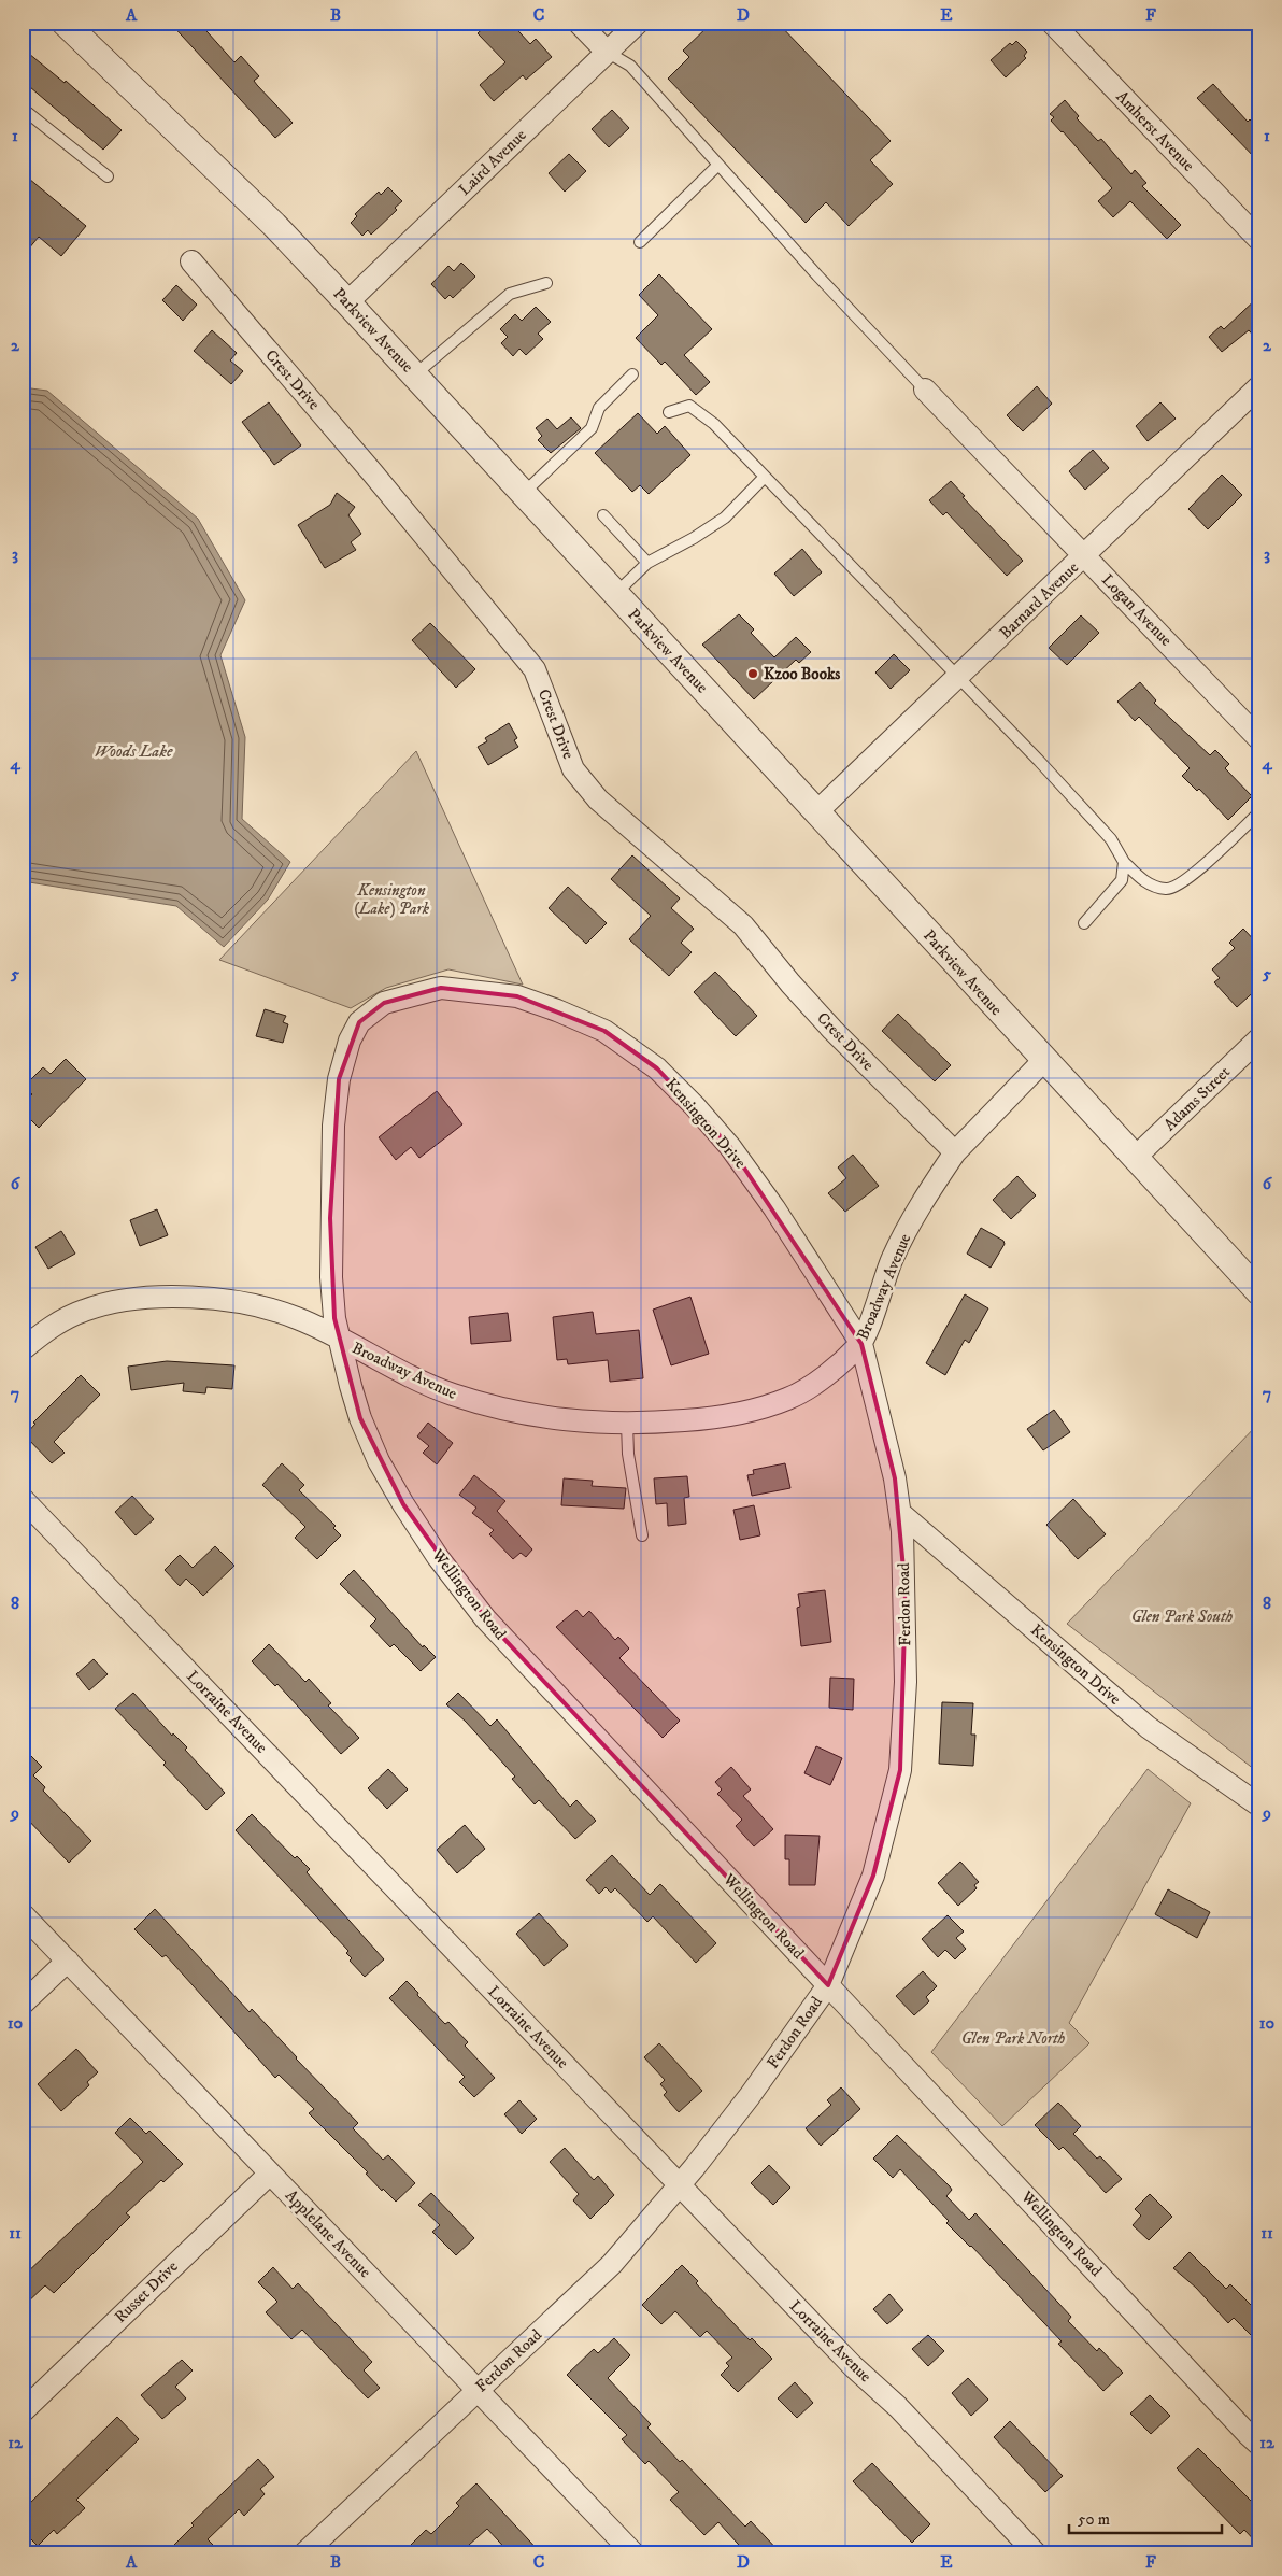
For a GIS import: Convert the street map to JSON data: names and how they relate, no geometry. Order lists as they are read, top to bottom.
{
  "streets": {
    "street": [
      "Amherst Avenue",
      "Laird Avenue",
      "Parkview Avenue",
      "Crest Drive",
      "Barnard Avenue",
      "Logan Avenue",
      "Adams Street",
      "Kensington Drive",
      "Broadway Avenue",
      "Wellington Road",
      "Ferdon Road",
      "Lorraine Avenue",
      "Applelane Avenue",
      "Russet Drive"
    ]
  },
  "crossings": [
    ["Laird Avenue", "Parkview Avenue"],
    ["Parkview Avenue", "Barnard Avenue"],
    ["Parkview Avenue", "Adams Street"],
    ["Parkview Avenue", "Broadway Avenue"],
    ["Crest Drive", "Broadway Avenue"],
    ["Barnard Avenue", "Logan Avenue"],
    ["Kensington Drive", "Broadway Avenue"],
    ["Kensington Drive", "Wellington Road"],
    ["Kensington Drive", "Ferdon Road"],
    ["Broadway Avenue", "Wellington Road"],
    ["Broadway Avenue", "Ferdon Road"],
    ["Wellington Road", "Ferdon Road"],
    ["Ferdon Road", "Lorraine Avenue"],
    ["Ferdon Road", "Applelane Avenue"],
    ["Applelane Avenue", "Russet Drive"]
  ],
  "water": ["Woods Lake"],
  "parks": ["Kensington (Lake) Park", "Glen Park South", "Glen Park North"],
  "places": ["Kzoo Books"],
  "scale_bar": "50 m",
  "grid": {
    "columns": [
      "A",
      "B",
      "C",
      "D",
      "E",
      "F"
    ],
    "rows": [
      "1",
      "2",
      "3",
      "4",
      "5",
      "6",
      "7",
      "8",
      "9",
      "10",
      "11",
      "12"
    ]
  }
}
